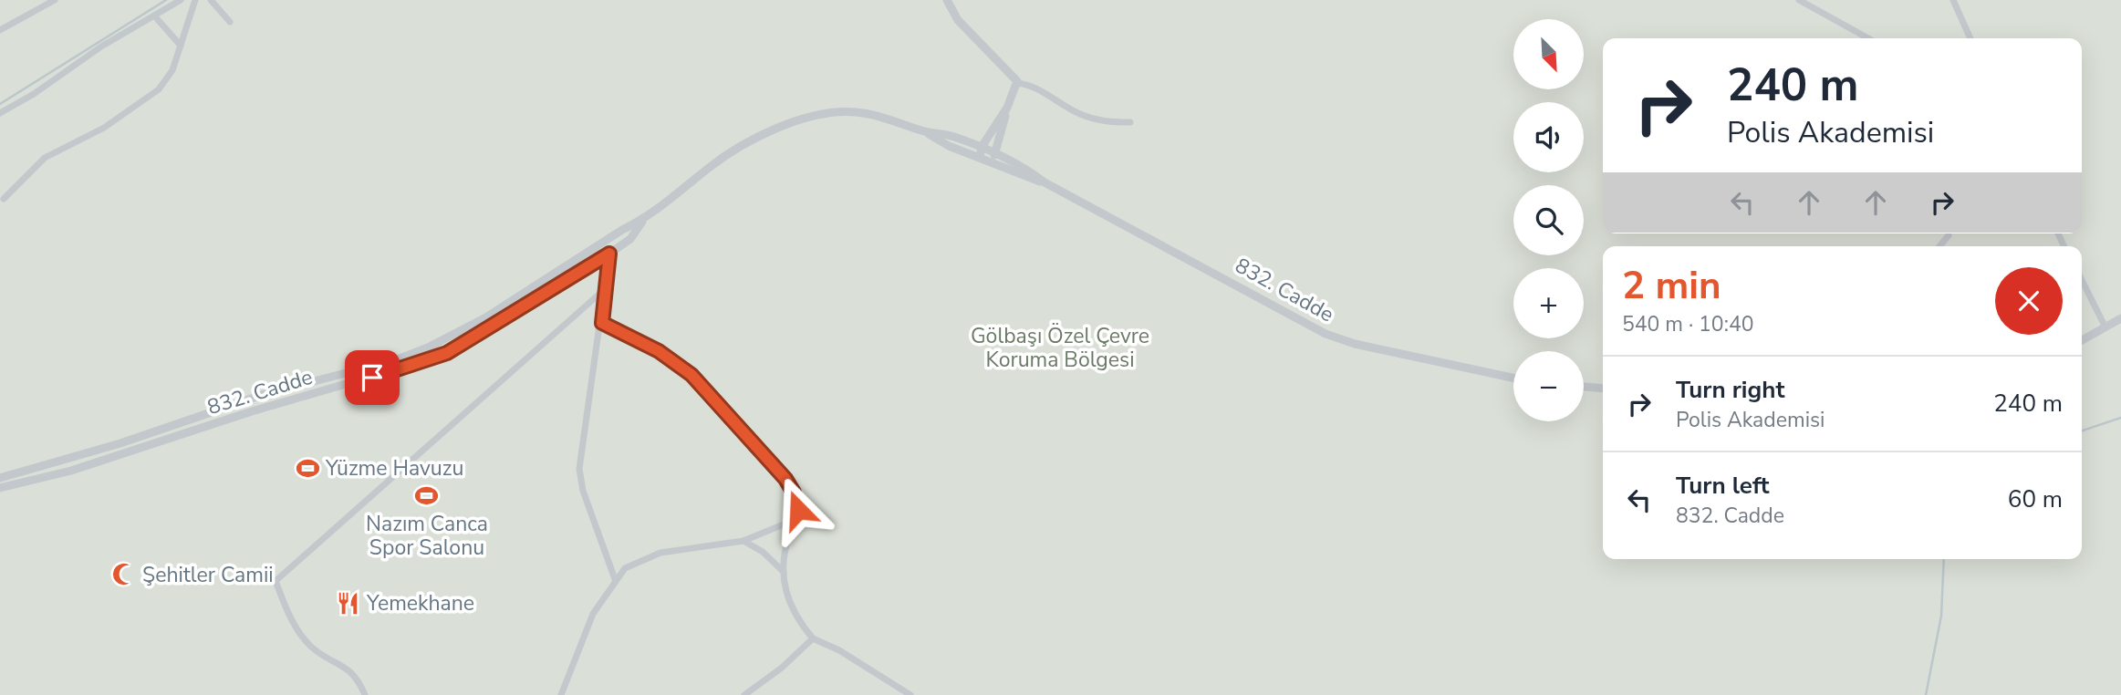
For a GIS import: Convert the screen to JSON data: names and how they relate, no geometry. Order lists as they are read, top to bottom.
{
  "streets": {
    "street": ["832. Cadde"]
  },
  "parks": ["Gölbaşı Özel Çevre Koruma Bölgesi"],
  "places": {
    "sports": ["Yüzme Havuzu", "Nazım Canca Spor Salonu"],
    "mosque": ["Şehitler Camii"],
    "restaurant": ["Yemekhane"]
  },
  "north": "bottom right",
  "page": {
    "map_buttons": ["+", "−"],
    "turn": ["240 m", "Polis Akademisi"],
    "heading": ["2 min", "540 m · 10:40"],
    "list": [
      {
        "name": "Turn right",
        "note": "Polis Akademisi",
        "value": "240 m"
      },
      {
        "name": "Turn left",
        "note": "832. Cadde",
        "value": "60 m"
      }
    ]
  }
}
